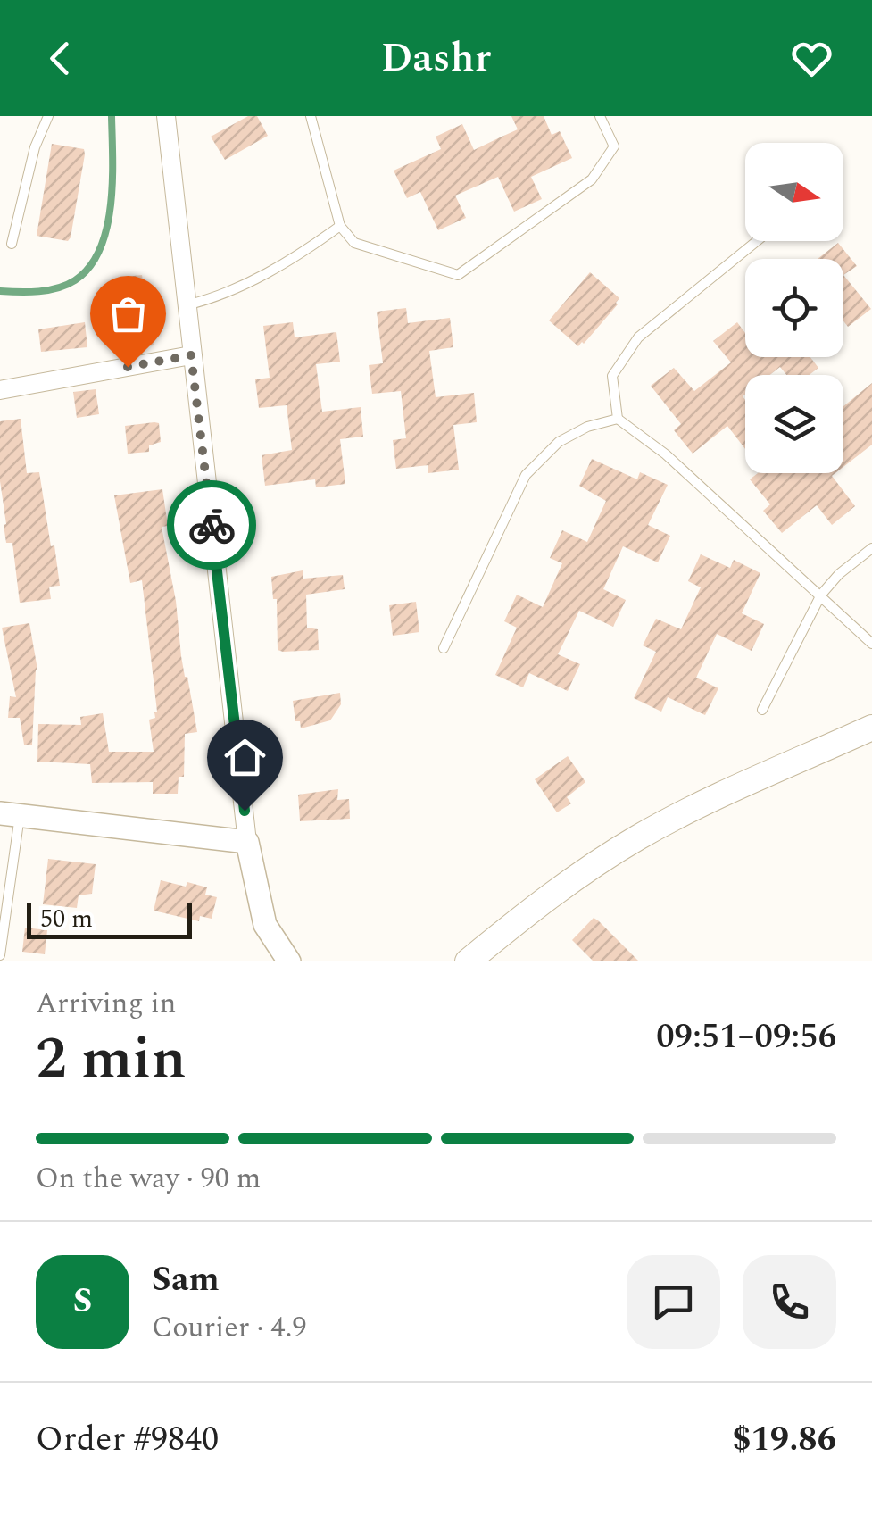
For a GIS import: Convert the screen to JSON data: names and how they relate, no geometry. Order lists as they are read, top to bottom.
{
  "scale_bar": "50 m",
  "north": "right",
  "page": {
    "header": "Dashr",
    "scale": "50 m",
    "heading": ["2 min", "Arriving in", "09:51–09:56"],
    "panel": [
      "Sam",
      "Courier · 4.9",
      "Order #9840",
      "$19.86"
    ],
    "bar": "On the way · 90 m",
    "round": "S"
  }
}
